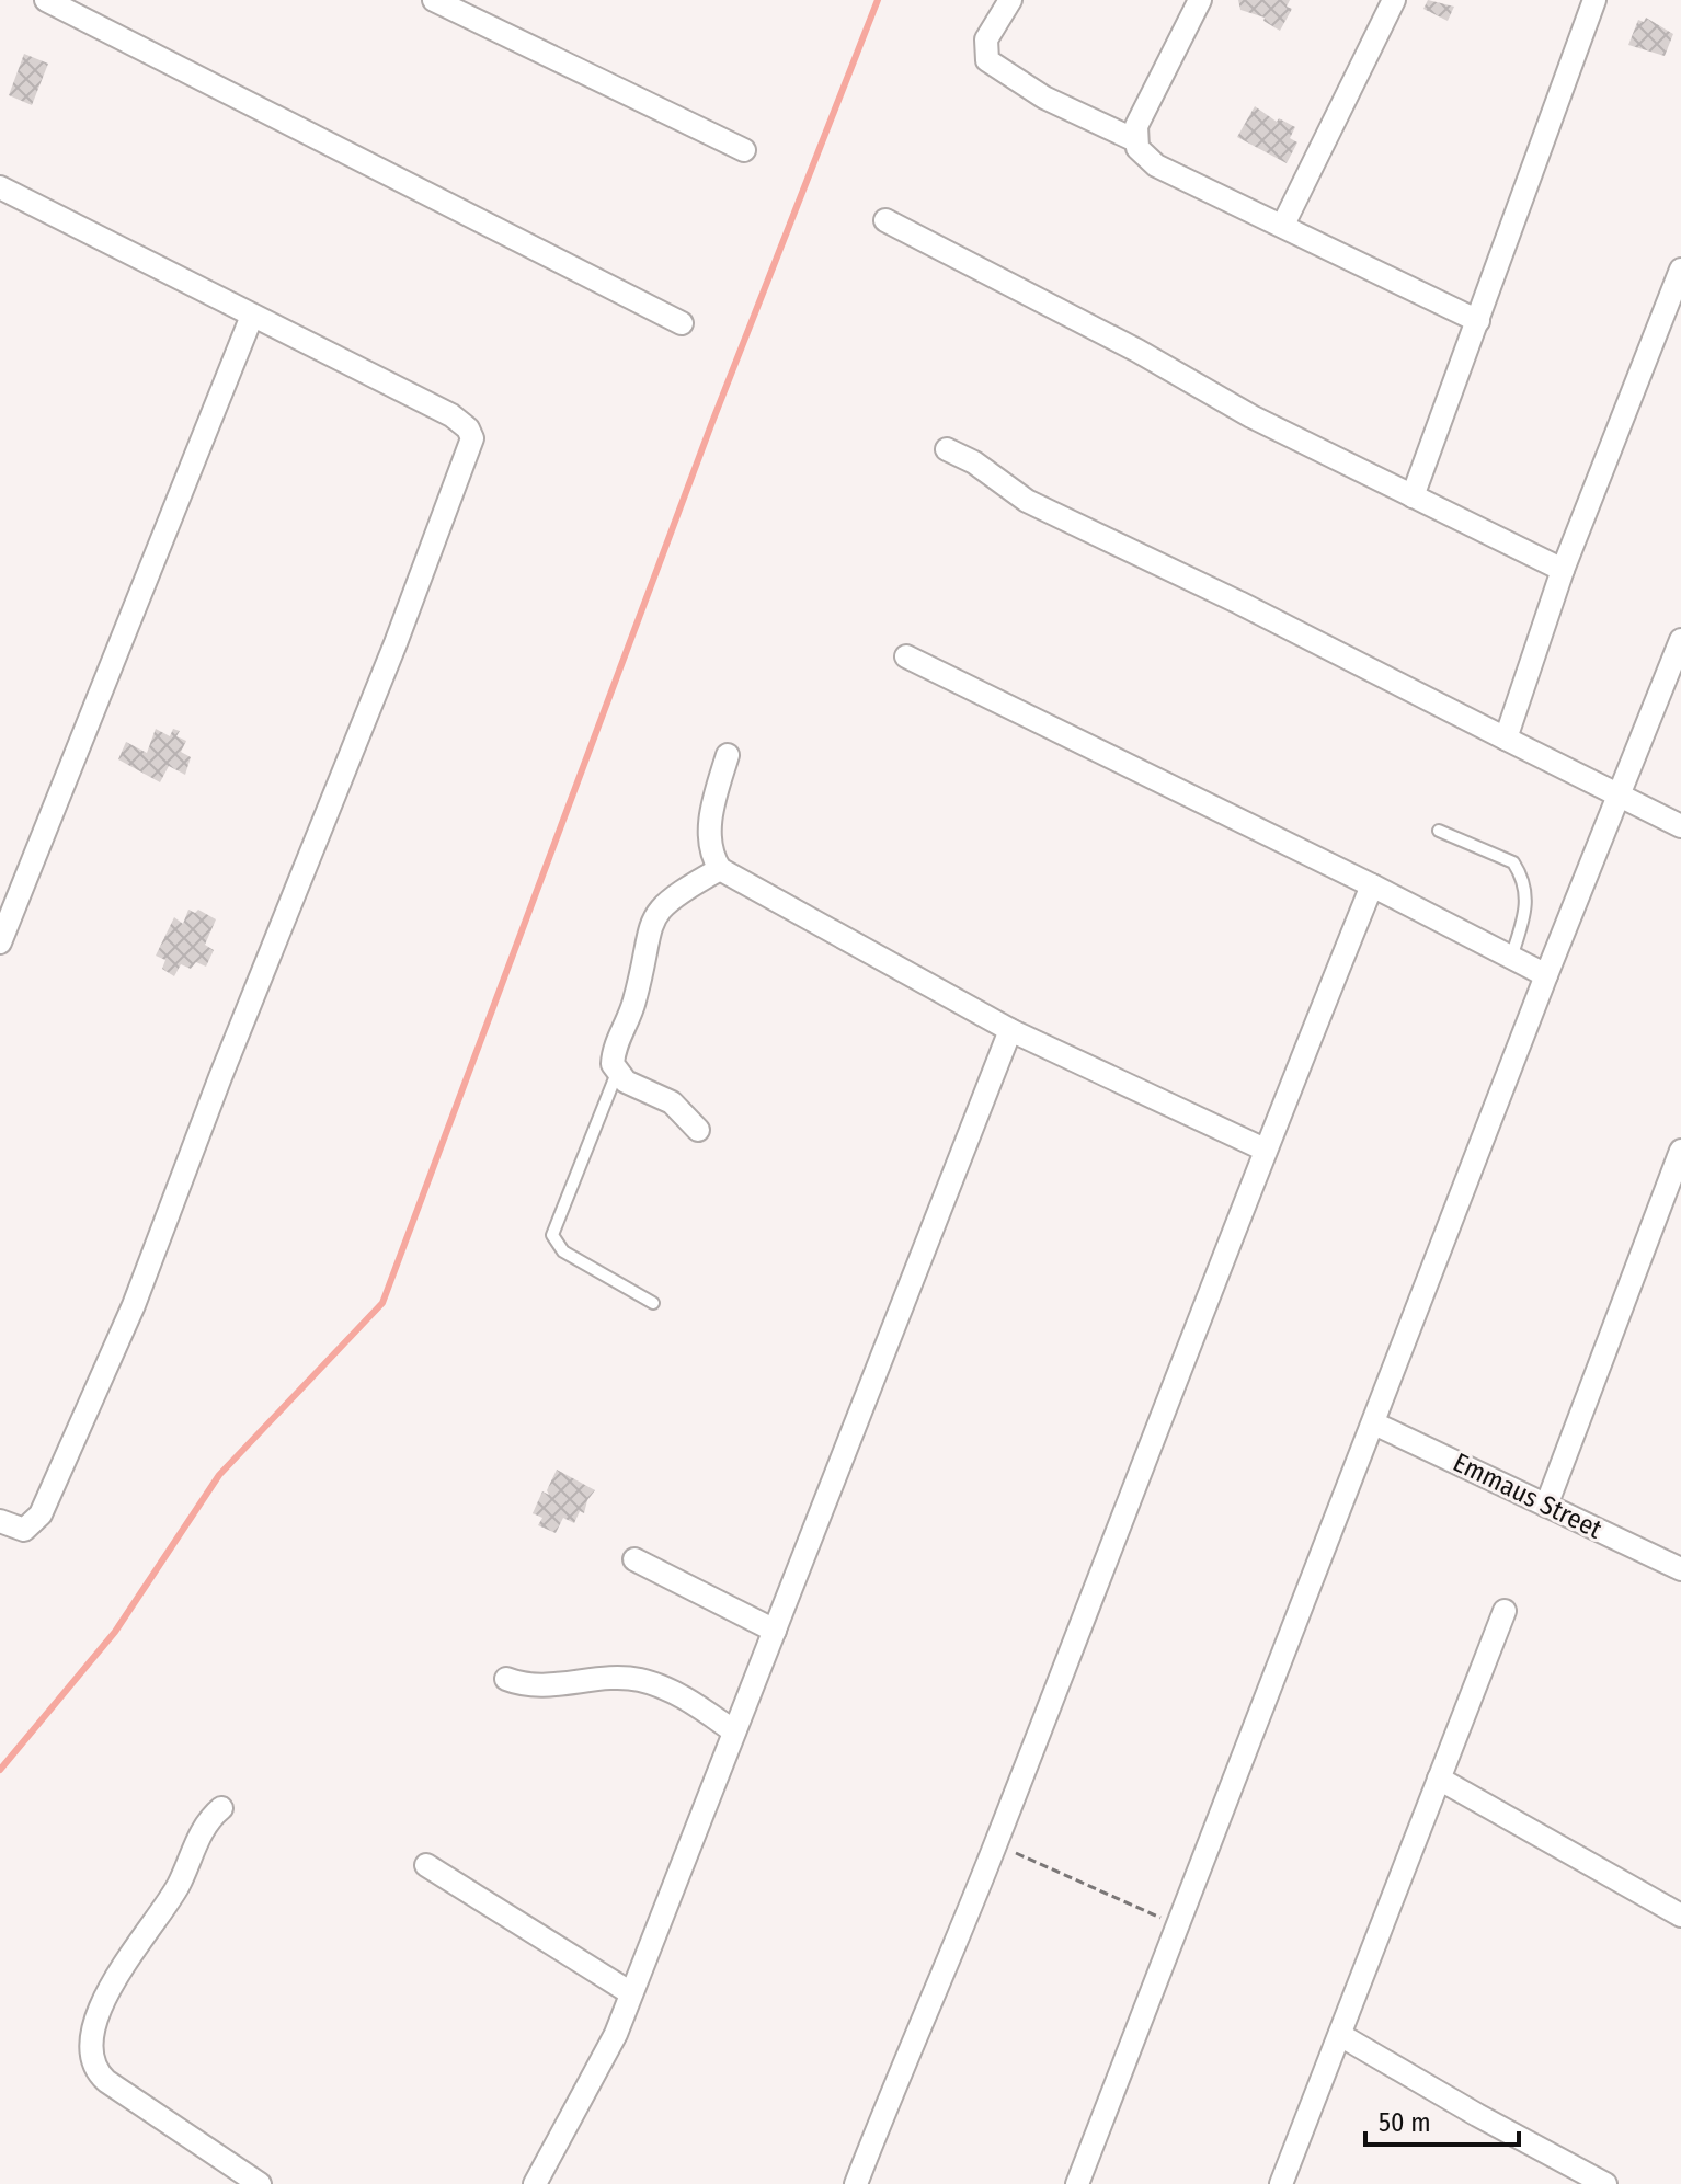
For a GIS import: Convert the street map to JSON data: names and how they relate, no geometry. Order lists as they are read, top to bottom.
{
  "streets": {
    "street": ["Emmaus Street"]
  },
  "scale_bar": "50 m"
}
